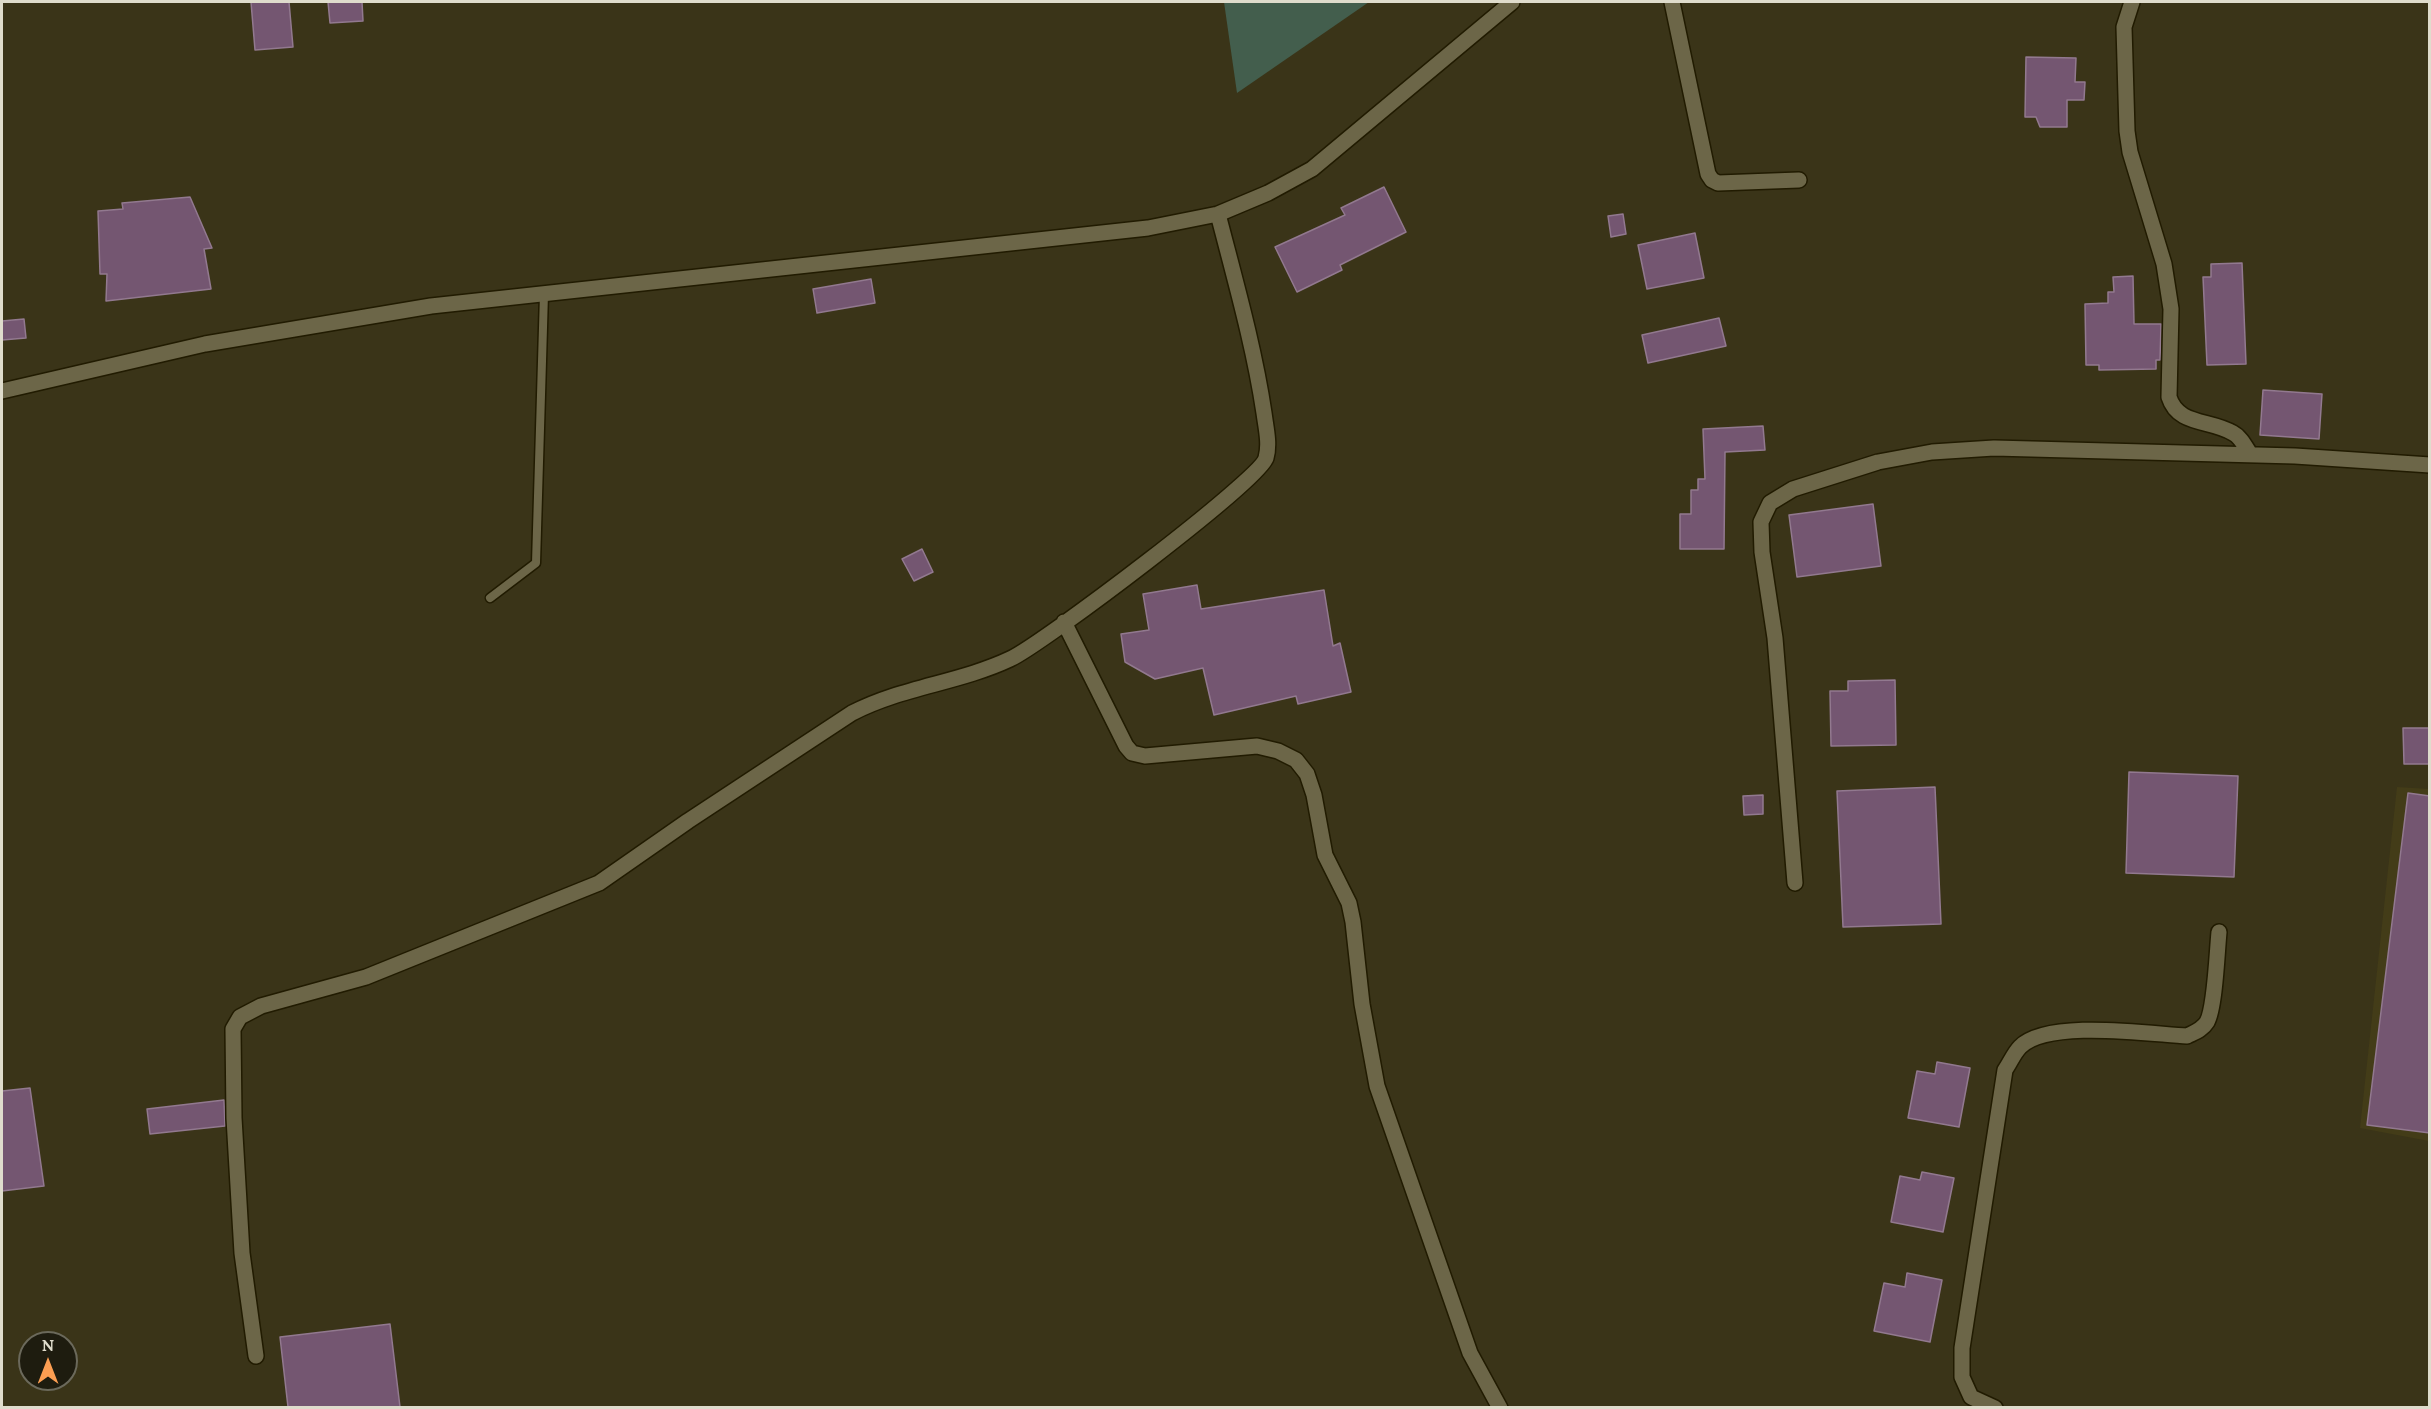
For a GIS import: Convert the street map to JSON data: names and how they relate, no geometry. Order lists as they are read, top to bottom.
{
  "north": "top"
}
